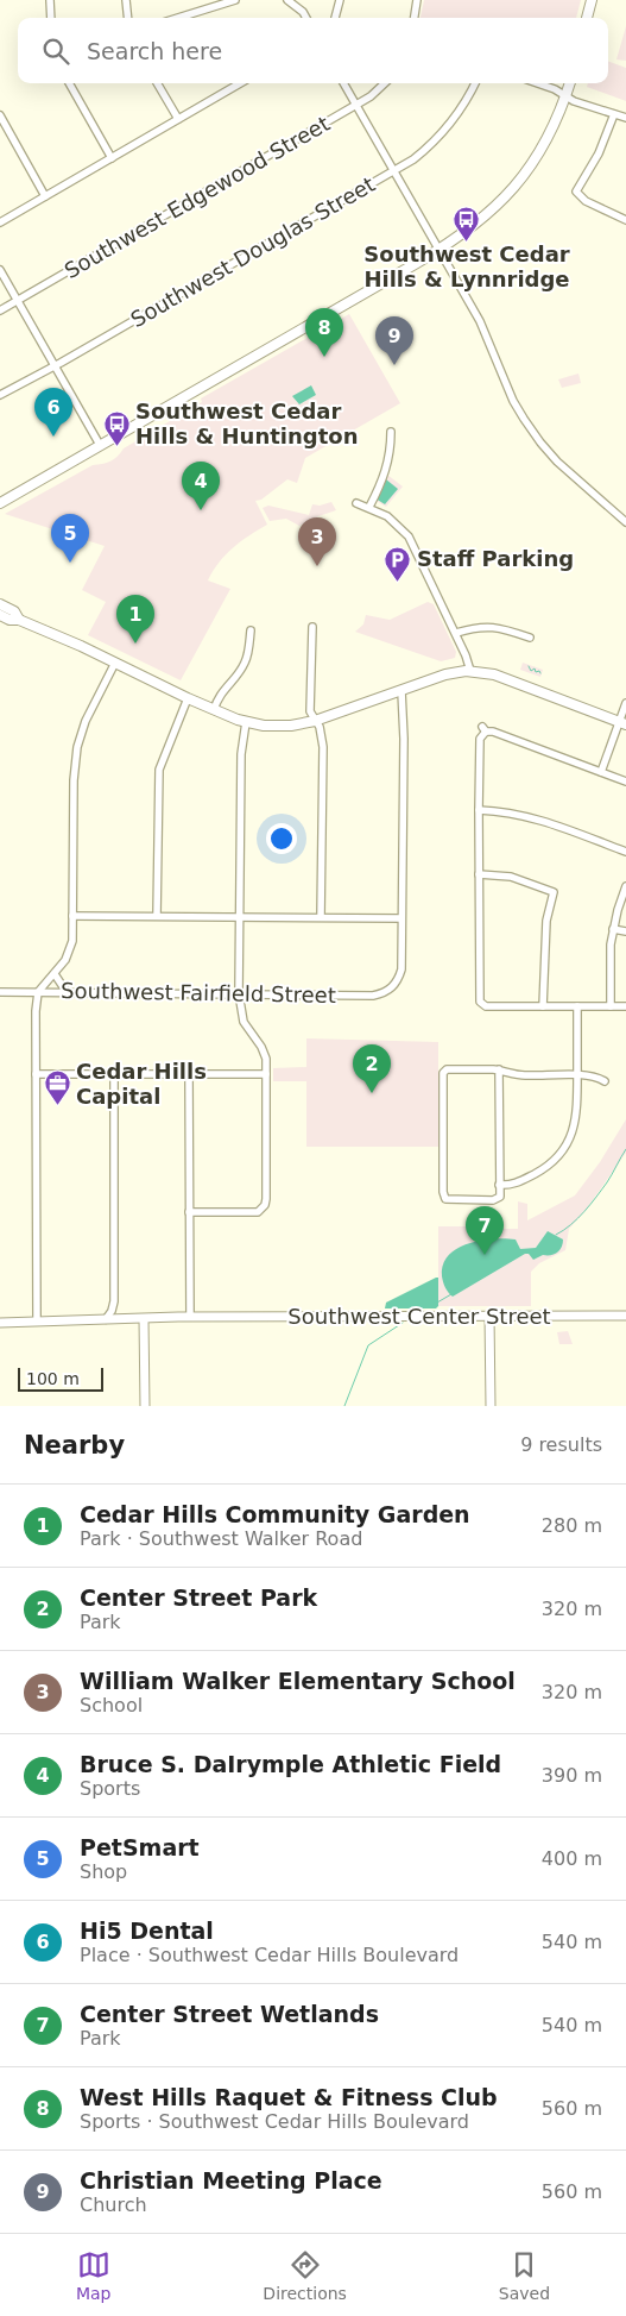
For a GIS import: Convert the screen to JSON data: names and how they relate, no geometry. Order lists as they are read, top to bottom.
{
  "streets": {
    "street": [
      "Southwest Edgewood Street",
      "Southwest Douglas Street",
      "Southwest Fairfield Street",
      "Southwest Center Street"
    ]
  },
  "places": {
    "bus stop": ["Southwest Cedar Hills & Lynnridge", "Southwest Cedar Hills & Huntington"],
    "parking": ["Staff Parking"],
    "office": ["Cedar Hills Capital"]
  },
  "scale_bar": "100 m",
  "page": {
    "search": "Search here",
    "pins": [
      "8",
      "9",
      "6",
      "4",
      "5",
      "3",
      "1",
      "2",
      "7"
    ],
    "scale": "100 m",
    "heading": ["Nearby", "9 results"],
    "list": [
      {
        "mark": "1",
        "name": "Cedar Hills Community Garden",
        "note": "Park · Southwest Walker Road",
        "value": "280 m"
      },
      {
        "mark": "2",
        "name": "Center Street Park",
        "note": "Park",
        "value": "320 m"
      },
      {
        "mark": "3",
        "name": "William Walker Elementary School",
        "note": "School",
        "value": "320 m"
      },
      {
        "mark": "4",
        "name": "Bruce S. DaIrymple Athletic Field",
        "note": "Sports",
        "value": "390 m"
      },
      {
        "mark": "5",
        "name": "PetSmart",
        "note": "Shop",
        "value": "400 m"
      },
      {
        "mark": "6",
        "name": "Hi5 Dental",
        "note": "Place · Southwest Cedar Hills Boulevard",
        "value": "540 m"
      },
      {
        "mark": "7",
        "name": "Center Street Wetlands",
        "note": "Park",
        "value": "540 m"
      },
      {
        "mark": "8",
        "name": "West Hills Raquet & Fitness Club",
        "note": "Sports · Southwest Cedar Hills Boulevard",
        "value": "560 m"
      },
      {
        "mark": "9",
        "name": "Christian Meeting Place",
        "note": "Church",
        "value": "560 m"
      }
    ],
    "nav": ["Map", "Directions", "Saved"]
  }
}
